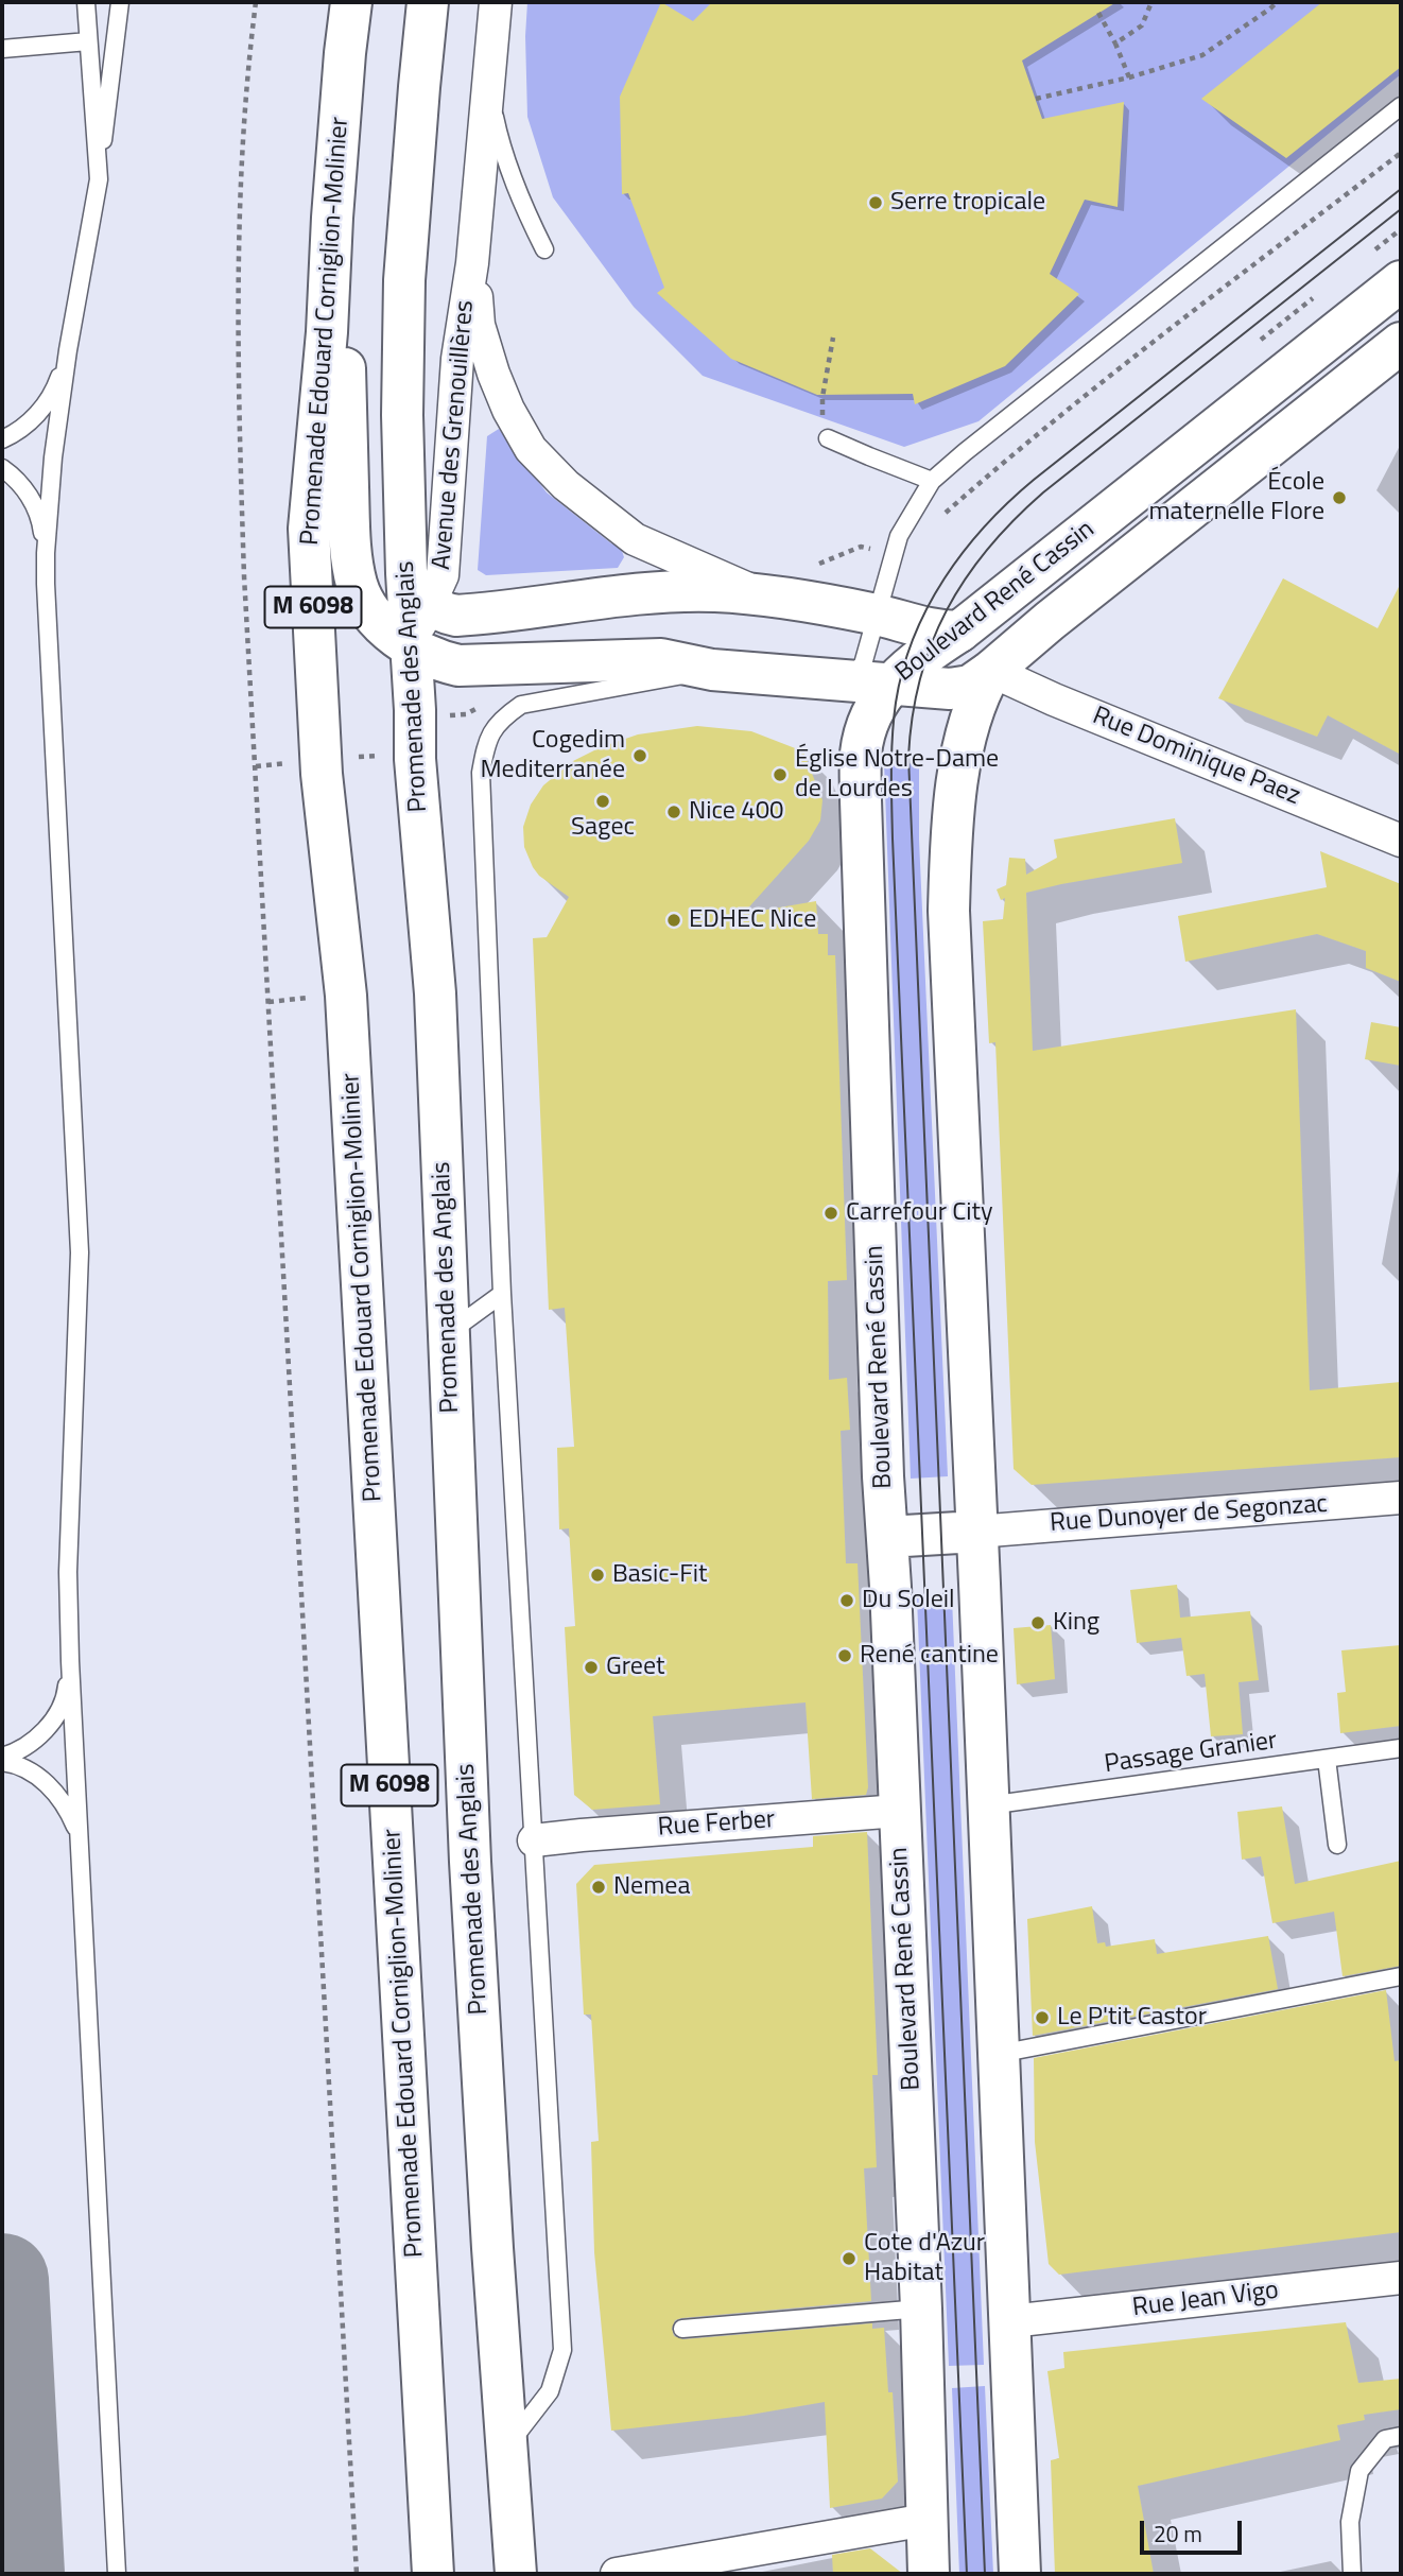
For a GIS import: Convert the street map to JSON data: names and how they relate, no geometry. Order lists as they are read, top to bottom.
{
  "streets": {
    "main road": [
      "Promenade Edouard Corniglion-Molinier",
      "Avenue des Grenouillères",
      "Boulevard René Cassin",
      "M 6098",
      "Promenade des Anglais"
    ],
    "street": [
      "Rue Dominique Paez",
      "Rue Dunoyer de Segonzac",
      "Rue Ferber",
      "Rue Jean Vigo"
    ],
    "lane": ["Passage Granier"]
  },
  "crossings": [
    ["Avenue des Grenouillères", "Boulevard René Cassin"],
    ["Avenue des Grenouillères", "Promenade des Anglais"],
    ["Boulevard René Cassin", "Rue Dominique Paez"],
    ["Boulevard René Cassin", "Rue Dunoyer de Segonzac"],
    ["Boulevard René Cassin", "Passage Granier"],
    ["Boulevard René Cassin", "Rue Ferber"],
    ["Boulevard René Cassin", "Rue Jean Vigo"]
  ],
  "places": [
    "Serre tropicale",
    "École maternelle Flore",
    "Cogedim Mediterranée",
    "Église Notre-Dame de Lourdes",
    "Sagec",
    "Nice 400",
    "EDHEC Nice",
    "Carrefour City",
    "Basic-Fit",
    "Du Soleil",
    "King",
    "René cantine",
    "Greet",
    "Nemea",
    "Le P'tit Castor",
    "Cote d'Azur Habitat"
  ],
  "scale_bar": "20 m"
}
